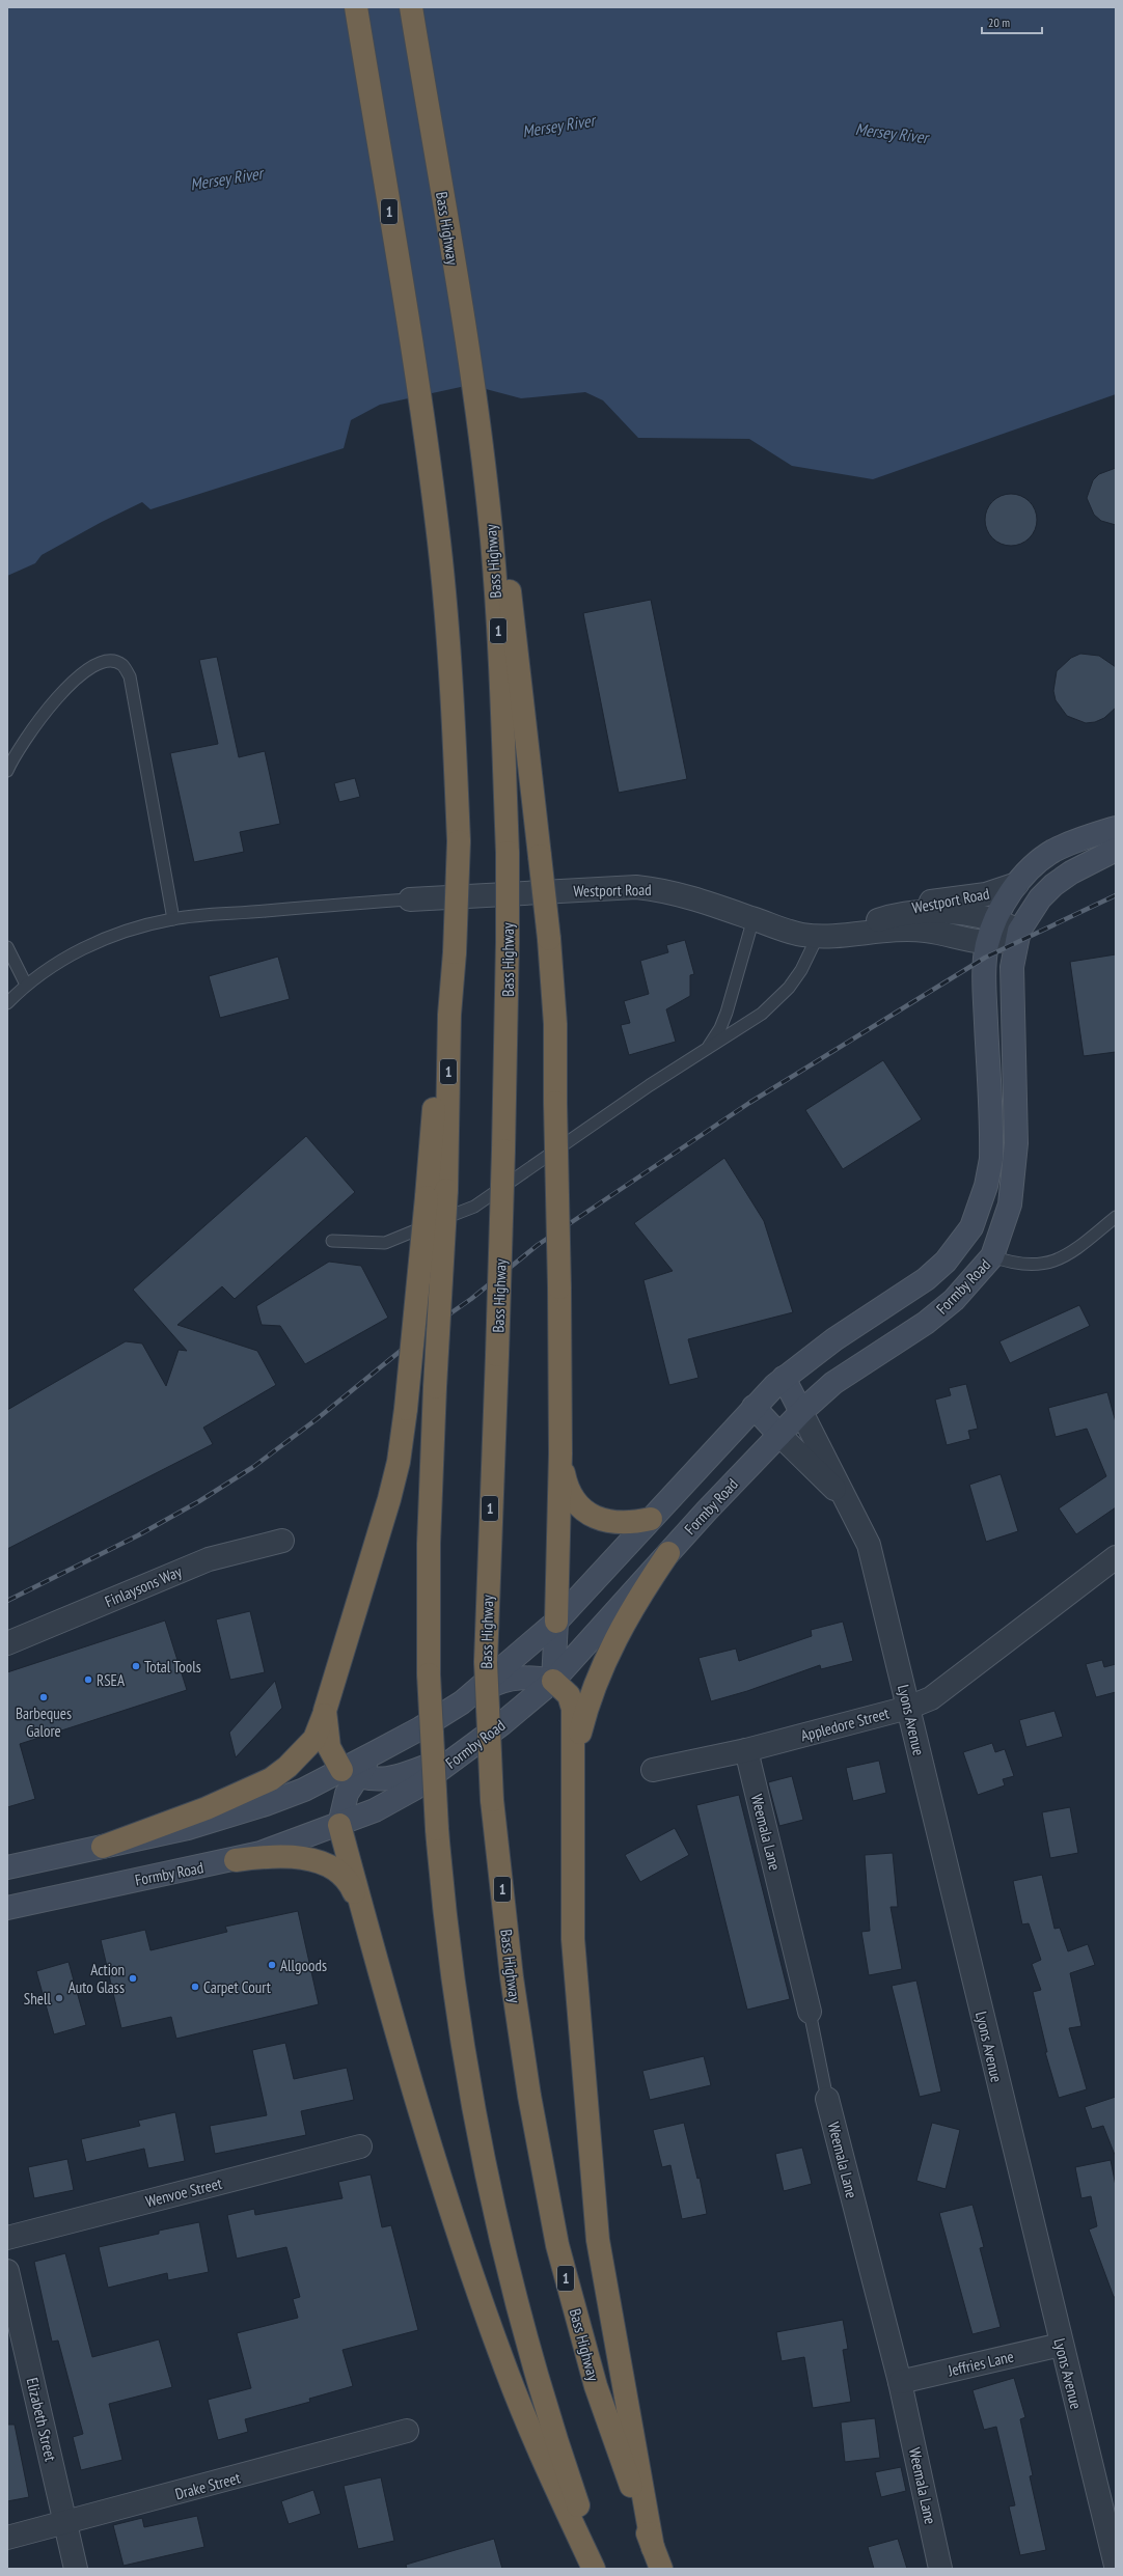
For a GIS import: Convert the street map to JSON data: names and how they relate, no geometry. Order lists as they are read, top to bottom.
{
  "streets": {
    "highway": ["1", "Bass Highway"],
    "main road": ["Formby Road"],
    "street": [
      "Westport Road",
      "Finlaysons Way",
      "Lyons Avenue",
      "Appledore Street",
      "Weemala Lane",
      "Wenvoe Street",
      "Jeffries Lane",
      "Elizabeth Street",
      "Drake Street"
    ]
  },
  "crossings": [
    ["Westport Road", "Formby Road"],
    ["Formby Road", "Lyons Avenue"],
    ["Lyons Avenue", "Appledore Street"],
    ["Lyons Avenue", "Jeffries Lane"],
    ["Appledore Street", "Weemala Lane"],
    ["Weemala Lane", "Jeffries Lane"],
    ["Elizabeth Street", "Drake Street"]
  ],
  "water": ["Mersey River"],
  "places": [
    "Total Tools",
    "RSEA",
    "Barbeques Galore",
    "Allgoods",
    "Action Auto Glass",
    "Carpet Court",
    "Shell"
  ],
  "scale_bar": "20 m"
}
